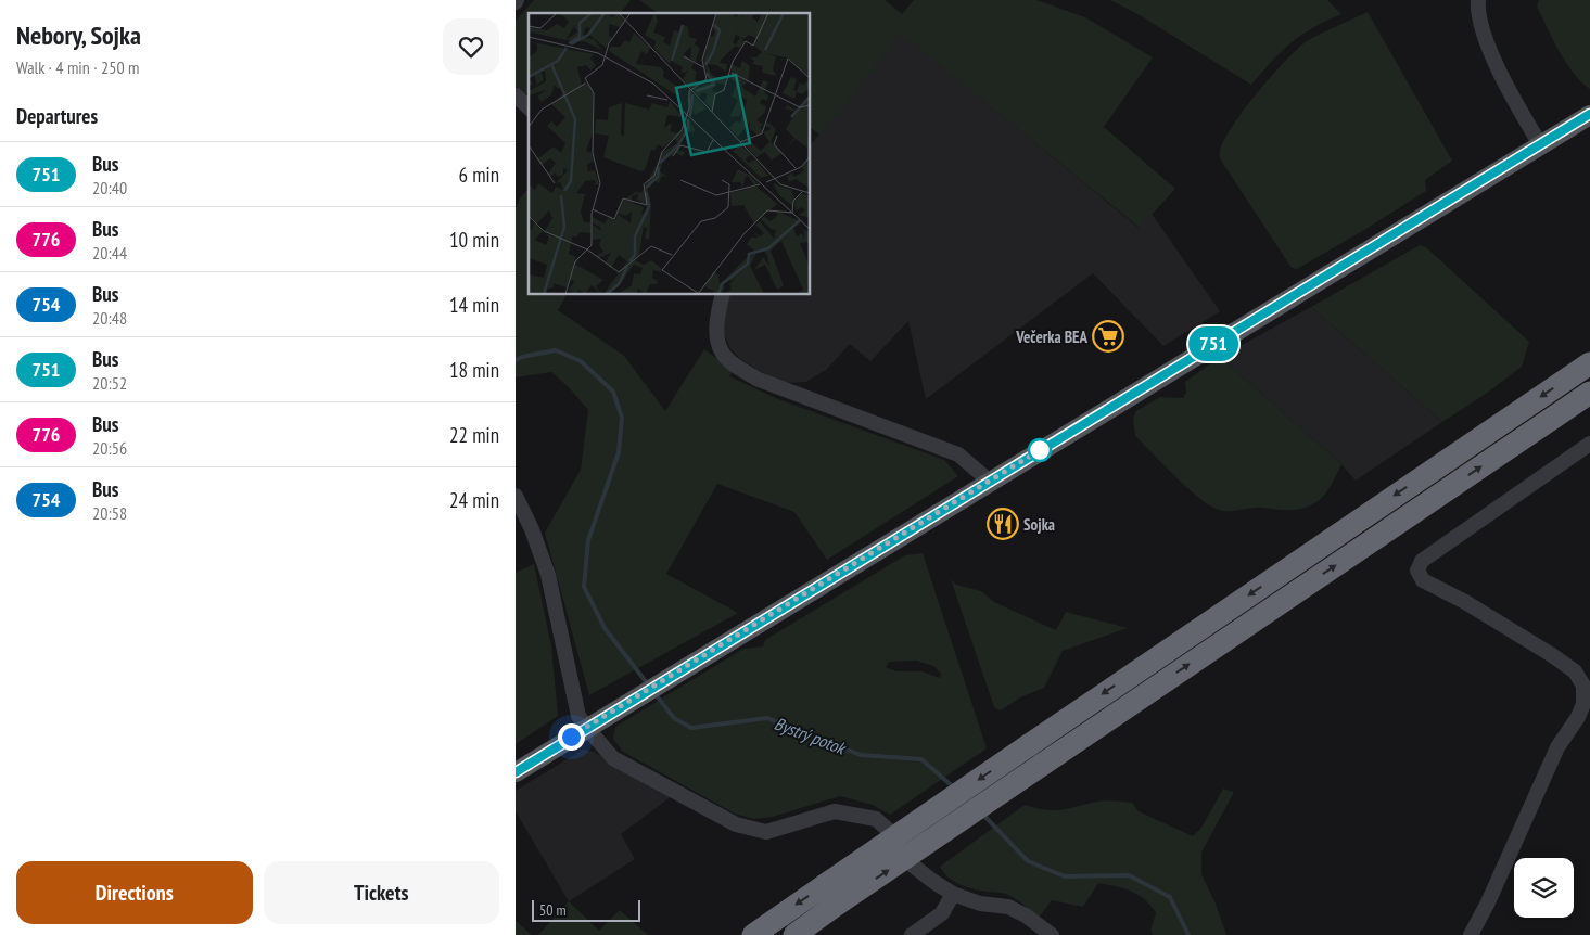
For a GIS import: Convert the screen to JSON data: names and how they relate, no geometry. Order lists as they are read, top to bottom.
{
  "water": ["Bystrý potok"],
  "places": {
    "supermarket": ["Večerka BEA"],
    "restaurant": ["Sojka"]
  },
  "lines": ["bus line 751"],
  "scale_bar": "50 m",
  "page": {
    "heading": [
      ["Nebory, Sojka", "Walk · 4 min · 250 m"],
      "Departures"
    ],
    "on_map": "751",
    "list": [
      {
        "mark": "751",
        "name": "Bus",
        "note": "20:40",
        "value": "6 min"
      },
      {
        "mark": "776",
        "name": "Bus",
        "note": "20:44",
        "value": "10 min"
      },
      {
        "mark": "754",
        "name": "Bus",
        "note": "20:48",
        "value": "14 min"
      },
      {
        "mark": "751",
        "name": "Bus",
        "note": "20:52",
        "value": "18 min"
      },
      {
        "mark": "776",
        "name": "Bus",
        "note": "20:56",
        "value": "22 min"
      },
      {
        "mark": "754",
        "name": "Bus",
        "note": "20:58",
        "value": "24 min"
      }
    ],
    "buttons": ["Directions", "Tickets"],
    "scale": "50 m"
  }
}
